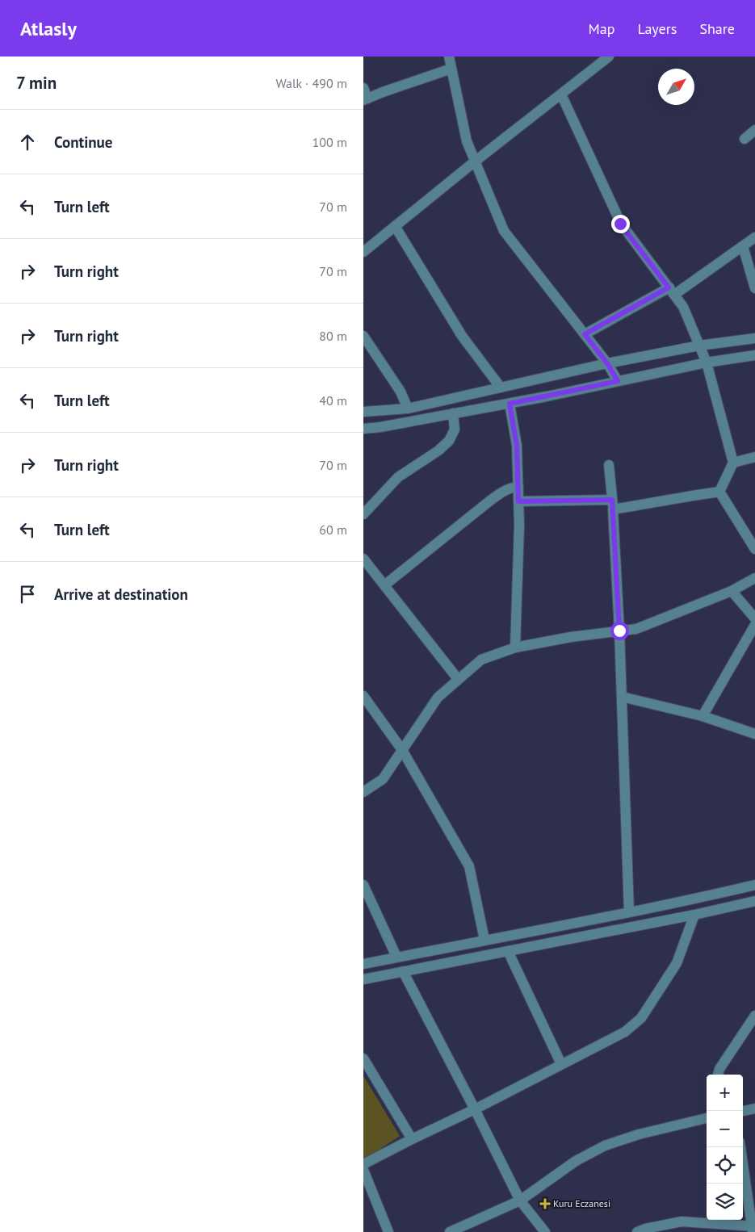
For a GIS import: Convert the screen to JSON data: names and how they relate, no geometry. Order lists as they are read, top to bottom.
{
  "places": {
    "health": ["Kuru Eczanesi"]
  },
  "north": "top right",
  "page": {
    "header": "Atlasly",
    "nav": ["Map", "Layers", "Share"],
    "heading": ["7 min", "Walk · 490 m"],
    "list": [
      ["Continue", "100 m"],
      ["Turn left", "70 m"],
      ["Turn right", "70 m"],
      ["Turn right", "80 m"],
      ["Turn left", "40 m"],
      ["Turn right", "70 m"],
      ["Turn left", "60 m"],
      "Arrive at destination"
    ],
    "map_buttons": ["+", "−"]
  }
}
